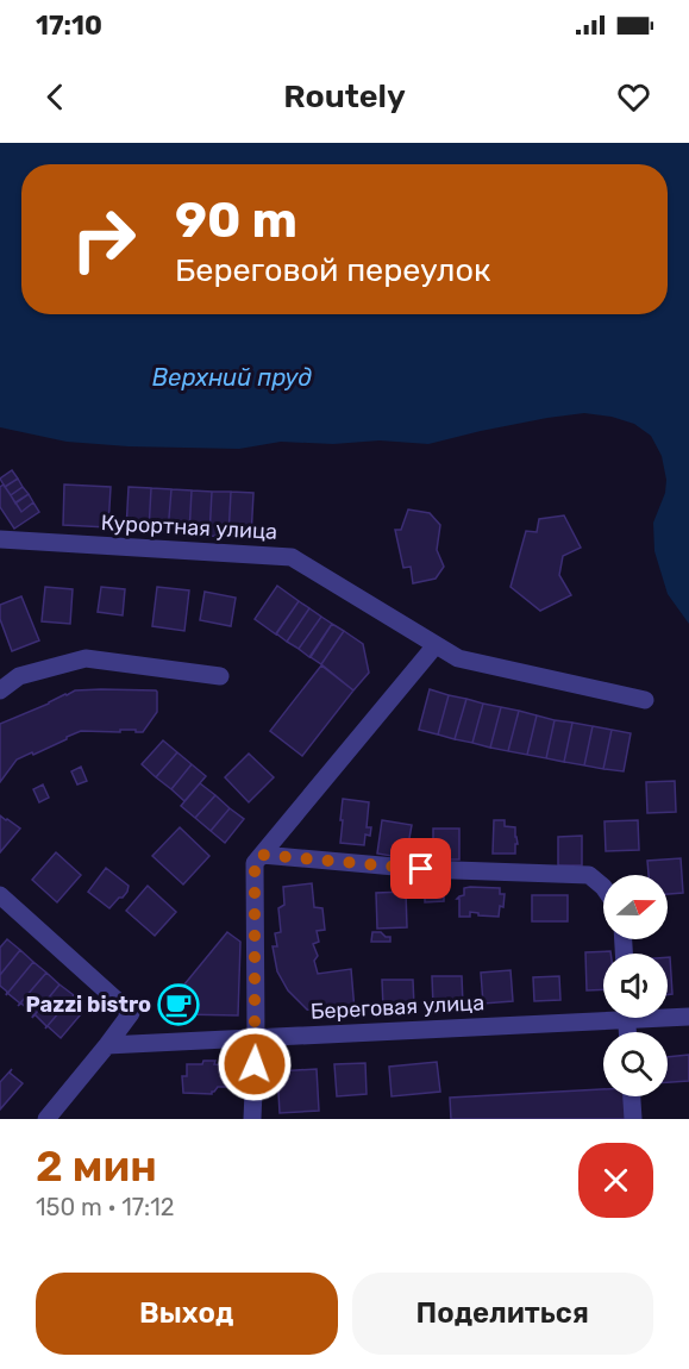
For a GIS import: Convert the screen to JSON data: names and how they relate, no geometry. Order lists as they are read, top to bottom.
{
  "streets": {
    "street": ["Курортная улица", "Береговая улица"]
  },
  "water": ["Верхний пруд"],
  "places": {
    "cafe": ["Pazzi bistro"]
  },
  "north": "right",
  "page": {
    "status": "17:10",
    "header": "Routely",
    "turn": ["90 m", "Береговой переулок"],
    "heading": ["2 мин", "150 m · 17:12"],
    "buttons": ["Выход", "Поделиться"]
  }
}
